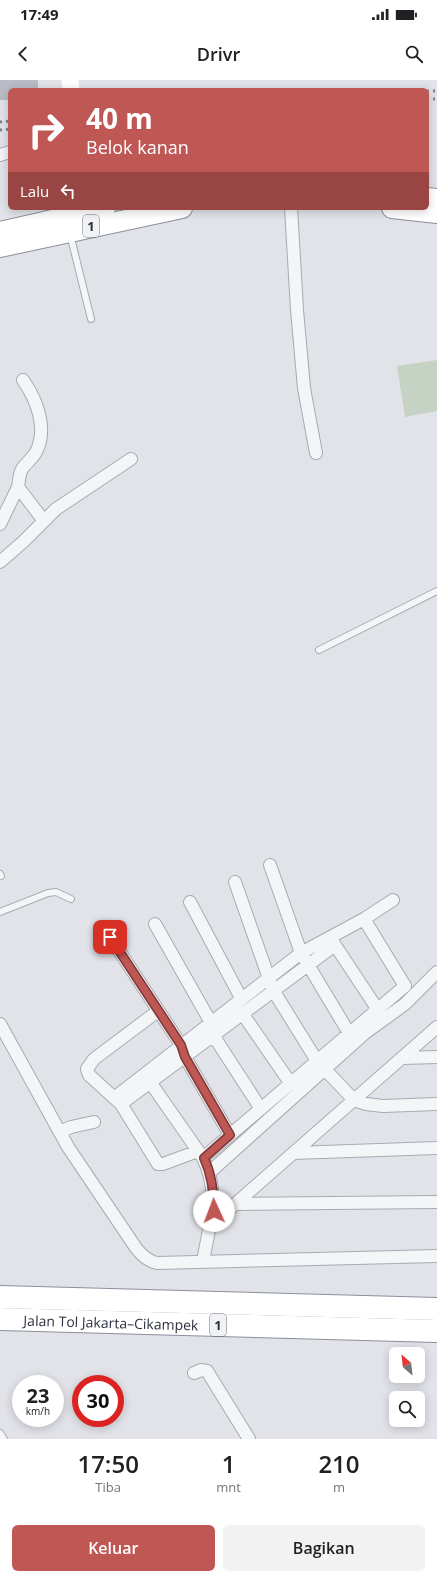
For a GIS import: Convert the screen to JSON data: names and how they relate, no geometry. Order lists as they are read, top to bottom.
{
  "streets": {
    "highway": ["1", "Jalan Tol Jakarta–Cikampek"]
  },
  "north": "top left",
  "page": {
    "status": "17:49",
    "header": "Drivr",
    "turn": ["40 m", "Belok kanan"],
    "then": "Lalu",
    "speed": "23 km/h",
    "limit": "30",
    "eta": [
      "17:50",
      "Tiba",
      "1",
      "mnt",
      "210",
      "m"
    ],
    "buttons": ["Keluar", "Bagikan"]
  }
}
